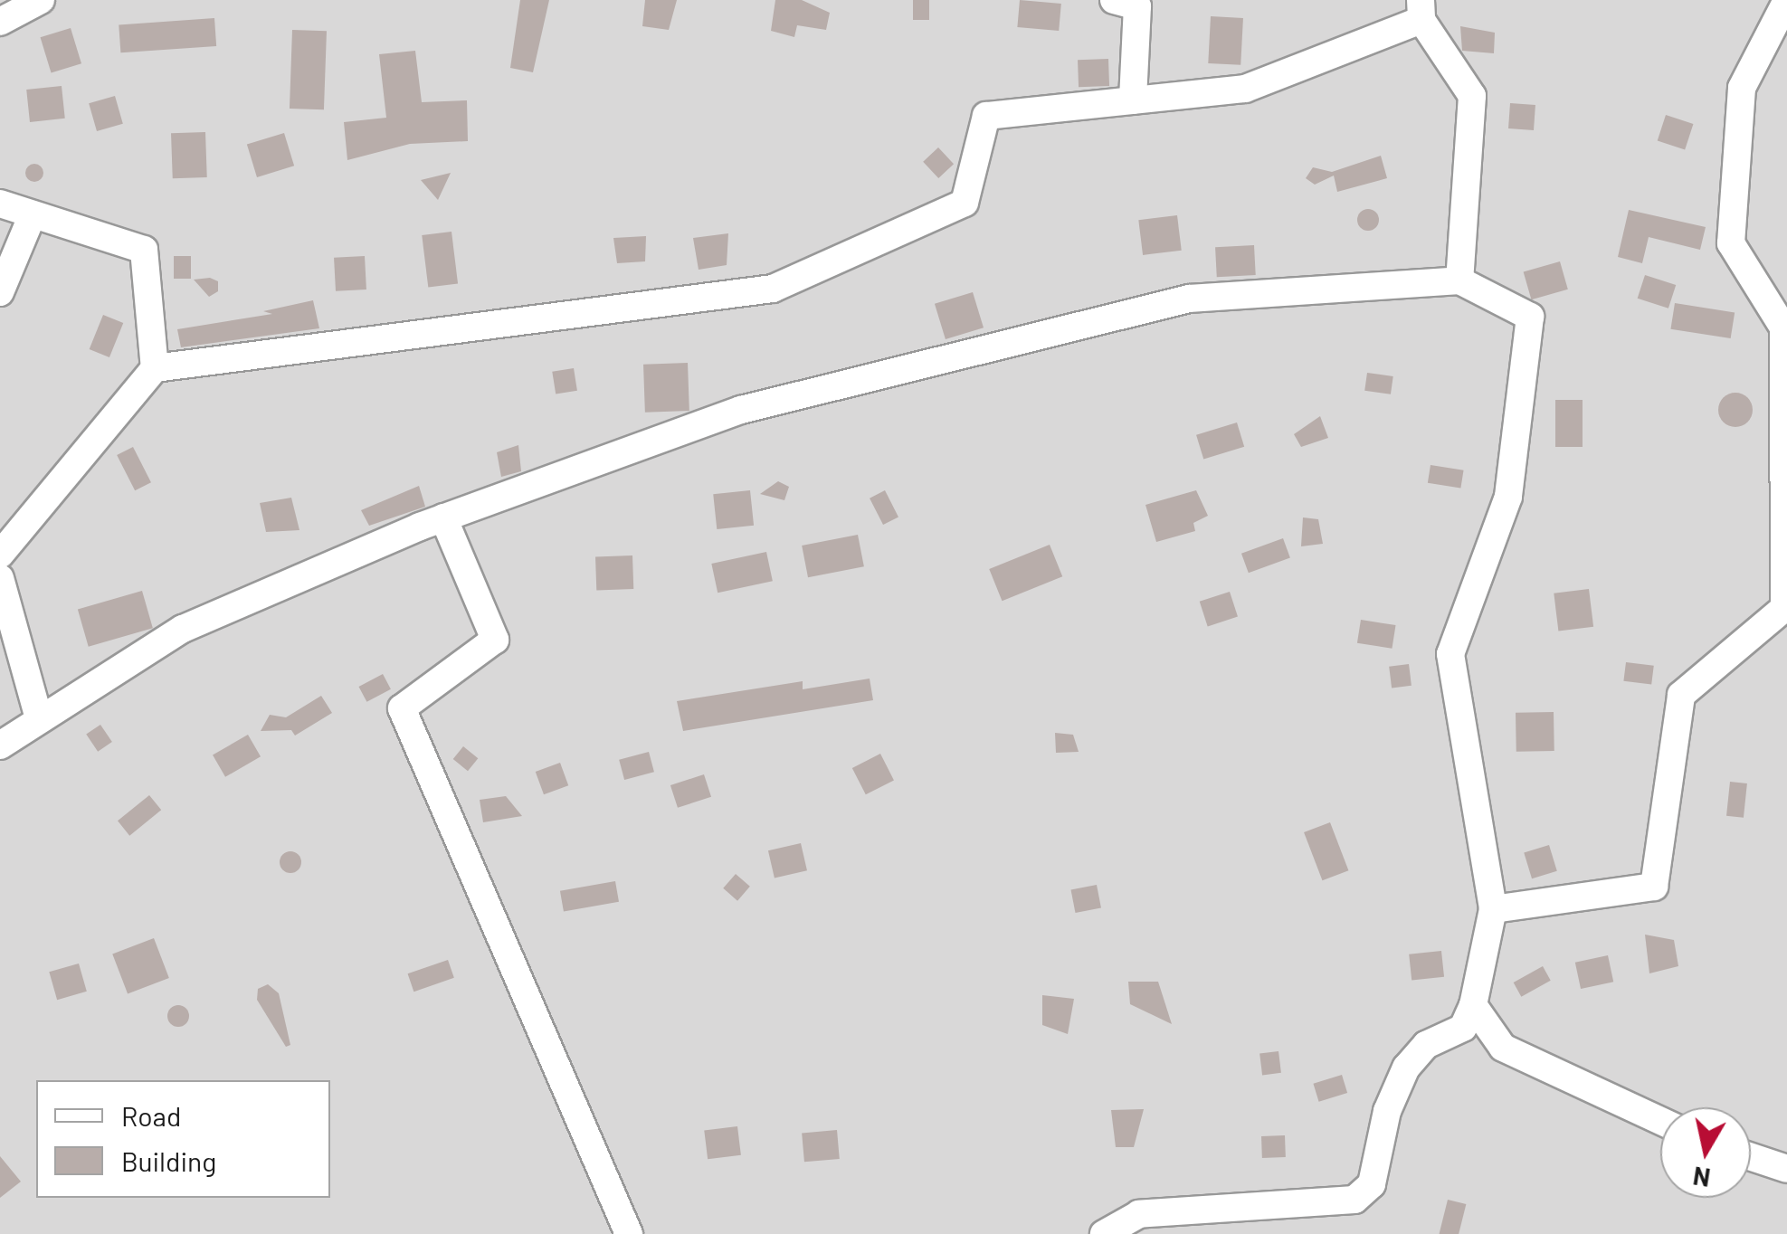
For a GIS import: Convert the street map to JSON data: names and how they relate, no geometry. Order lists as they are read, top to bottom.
{
  "legend": ["Road", "Building"],
  "north": "bottom"
}
